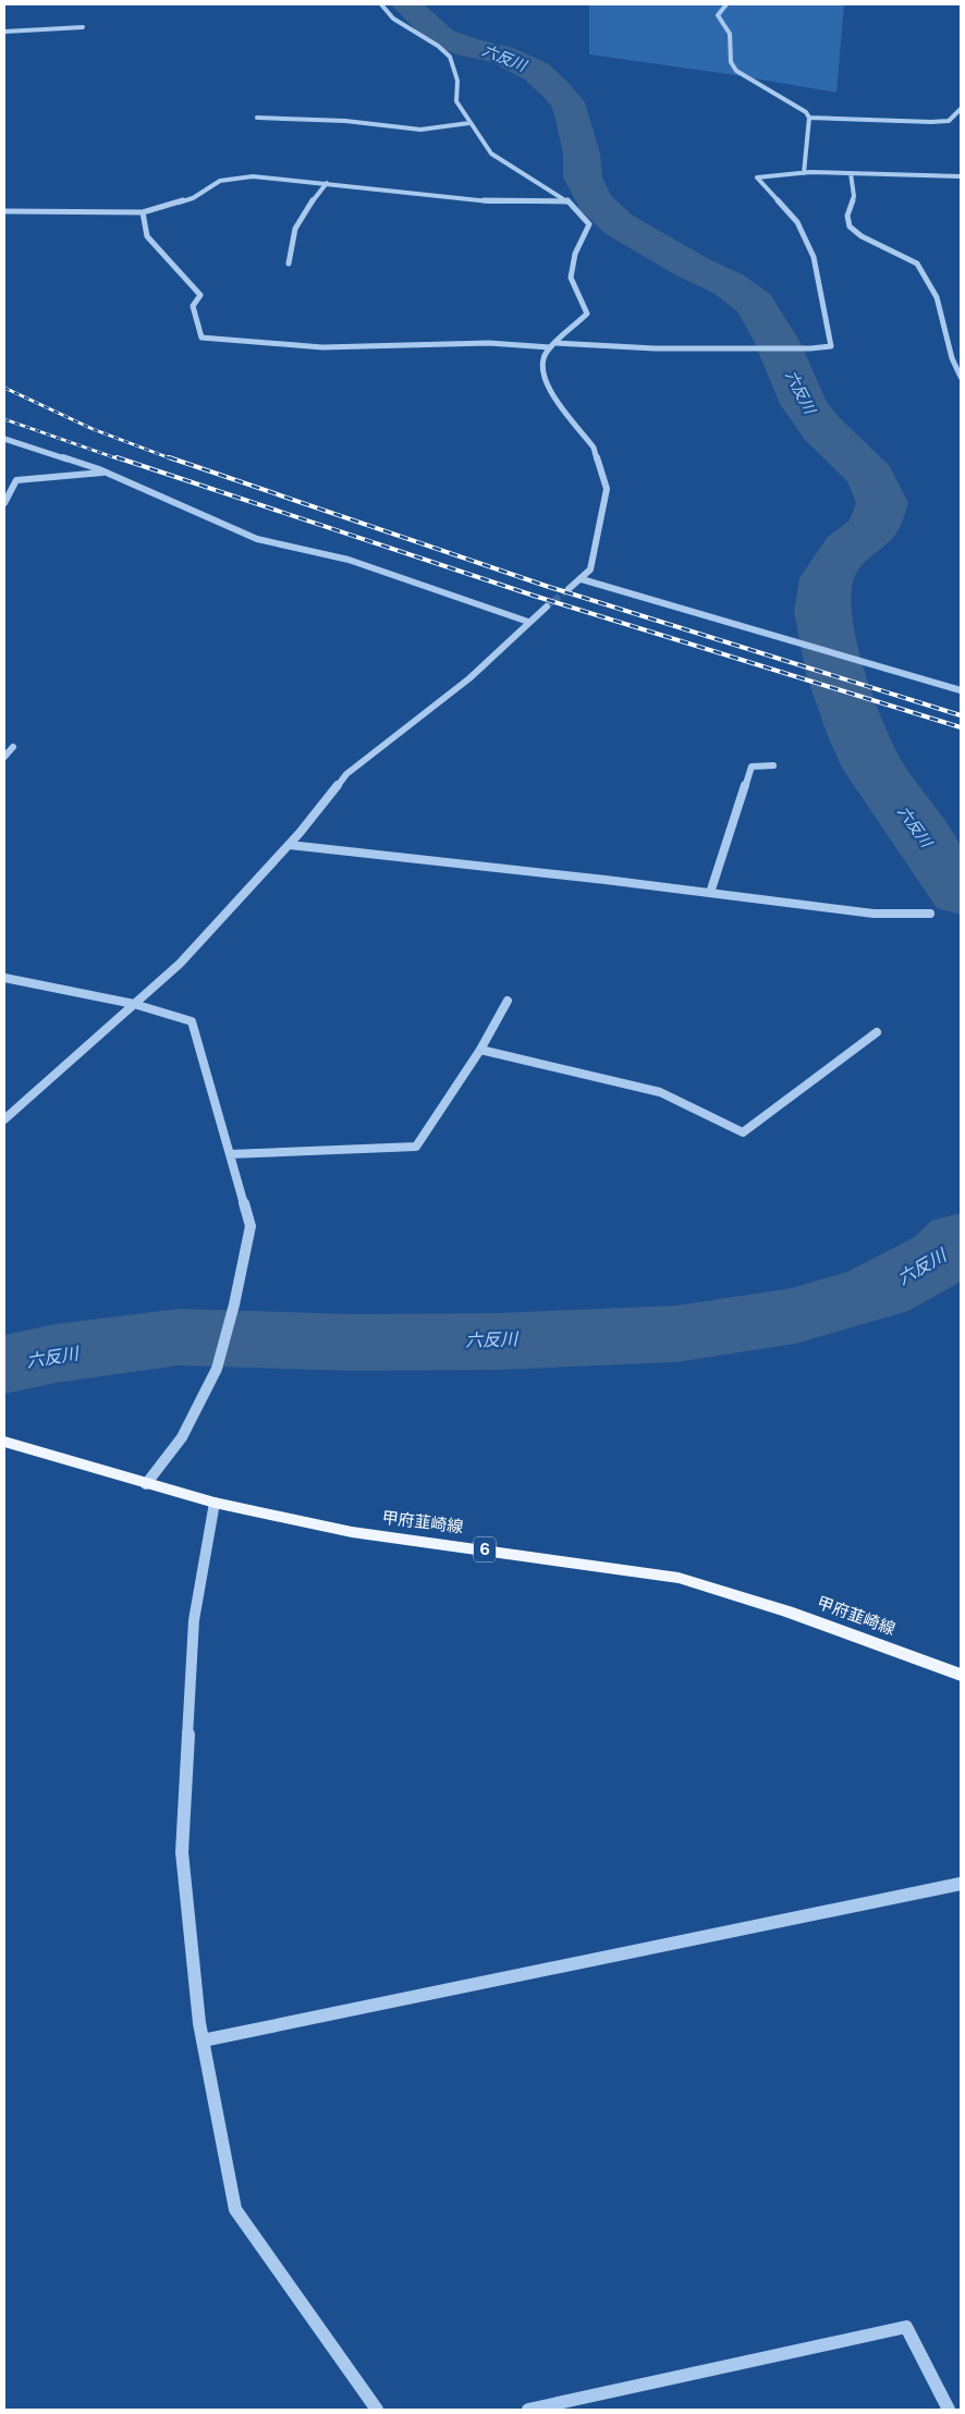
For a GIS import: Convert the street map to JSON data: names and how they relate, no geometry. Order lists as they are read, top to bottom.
{
  "streets": {
    "main road": ["甲府韮崎線", "6"]
  },
  "water": ["六反川"]
}
